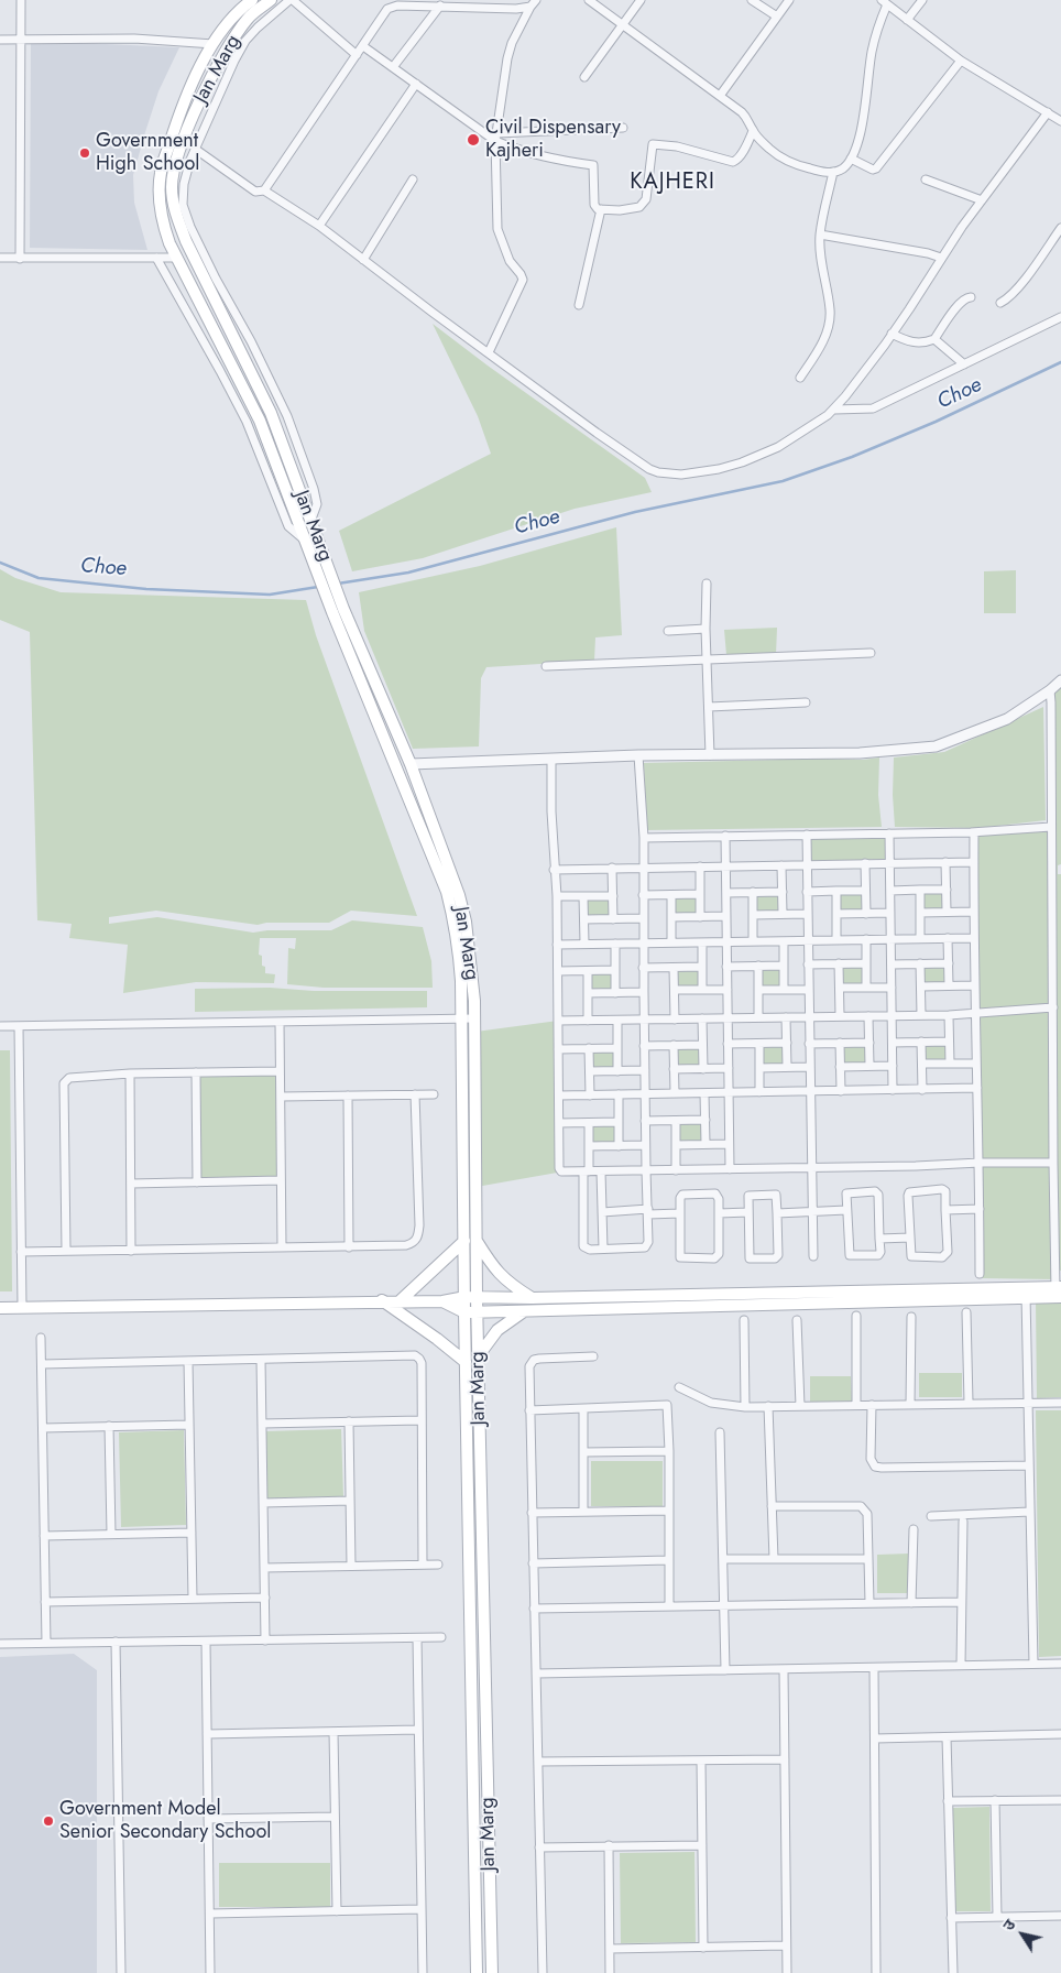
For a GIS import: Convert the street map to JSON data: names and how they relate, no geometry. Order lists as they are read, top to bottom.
{
  "streets": {
    "main road": ["Jan Marg"]
  },
  "districts": ["KAJHERI"],
  "water": ["Choe"],
  "places": ["Civil Dispensary Kajheri", "Government High School", "Government Model Senior Secondary School"],
  "north": "top left"
}
